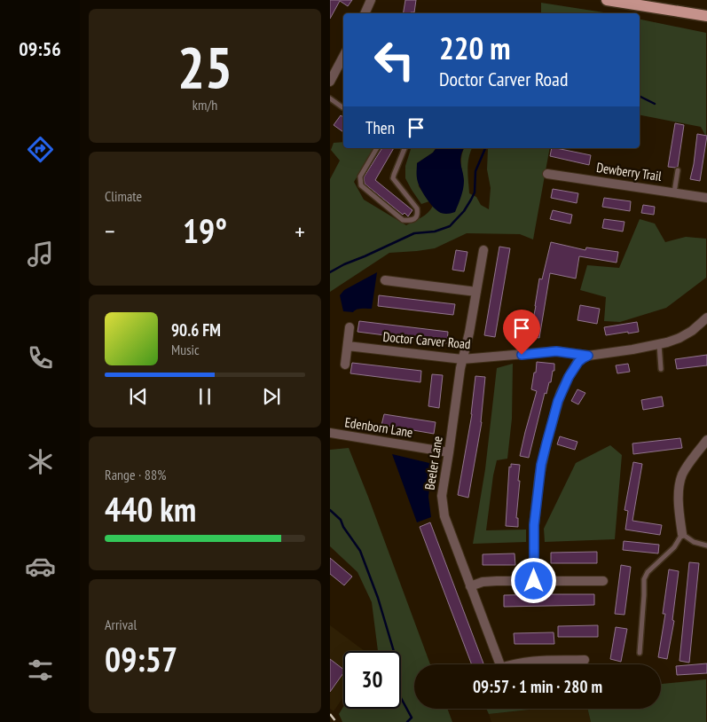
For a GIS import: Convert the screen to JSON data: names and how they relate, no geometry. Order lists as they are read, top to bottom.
{
  "streets": {
    "street": [
      "Dewberry Trail",
      "Doctor Carver Road",
      "Edenborn Lane",
      "Beeler Lane"
    ]
  },
  "crossings": [
    ["Doctor Carver Road", "Beeler Lane"],
    ["Edenborn Lane", "Beeler Lane"]
  ],
  "page": {
    "tabs": "09:56",
    "tile": [
      ["25", "km/h"],
      "Climate",
      ["Range · 88%", "440 km"],
      ["Arrival", "09:57"]
    ],
    "turn": ["220 m", "Doctor Carver Road"],
    "then": "Then",
    "heat": ["−", "19°", "+"],
    "song": ["90.6 FM", "Music"],
    "limit": "30",
    "trip": "09:57 · 1 min · 280 m"
  }
}
